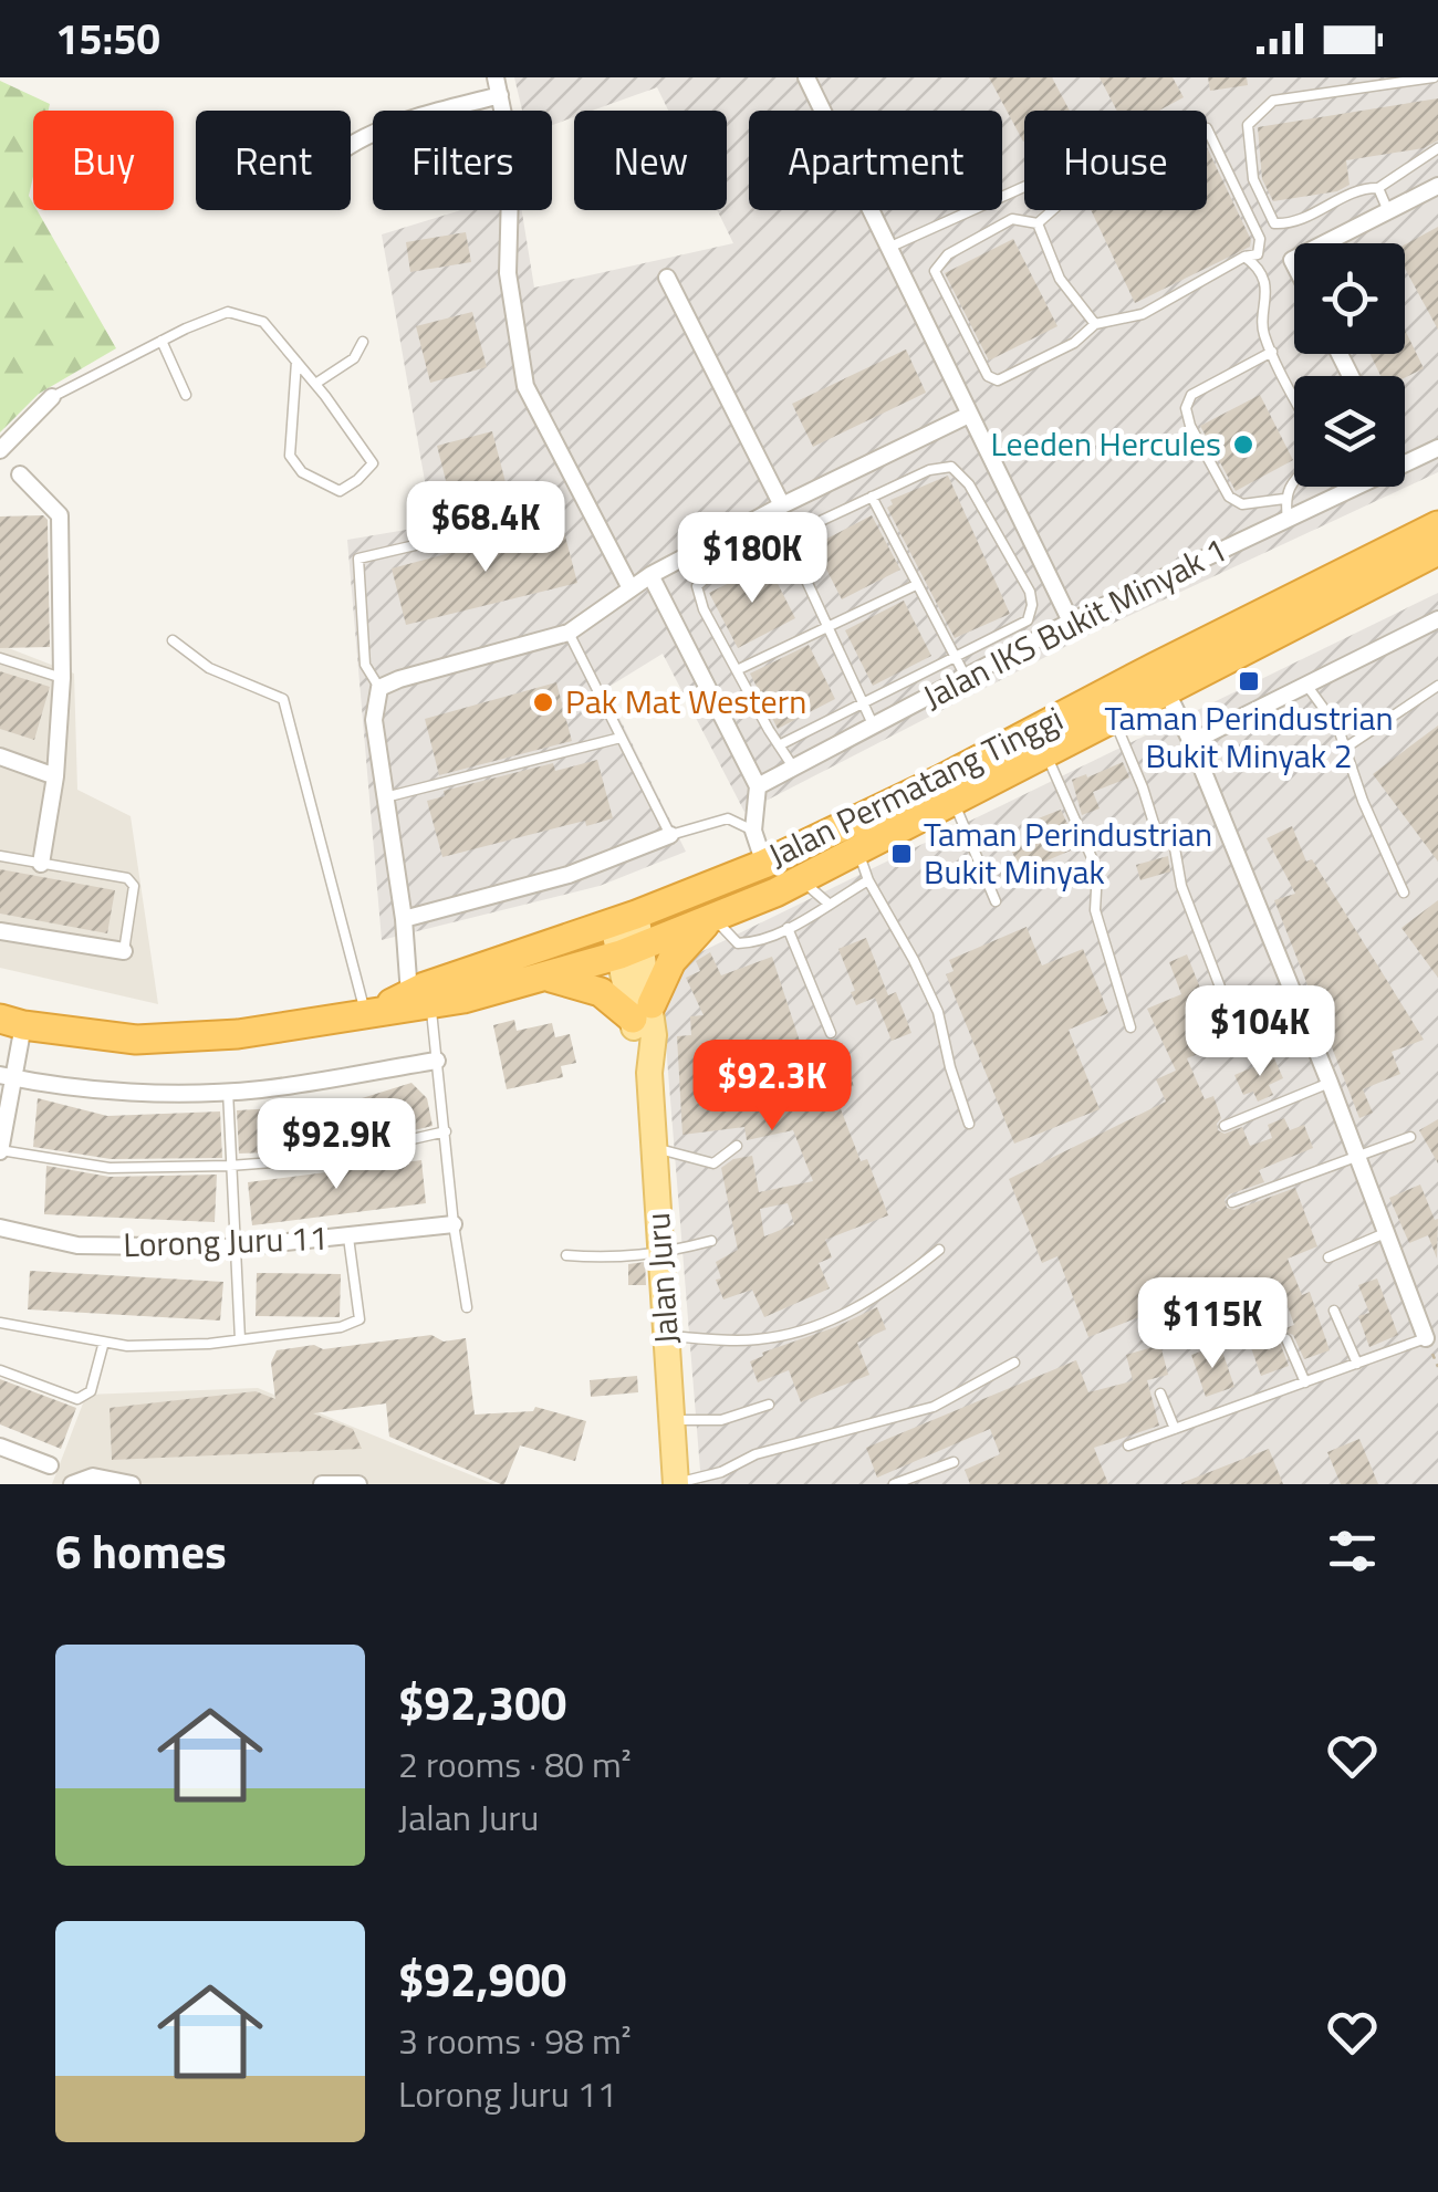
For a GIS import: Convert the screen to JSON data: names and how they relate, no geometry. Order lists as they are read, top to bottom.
{
  "streets": {
    "highway": ["Jalan Permatang Tinggi"],
    "main road": ["Jalan Juru"],
    "street": ["Jalan IKS Bukit Minyak 1", "Lorong Juru 11"]
  },
  "crossings": [
    ["Jalan Permatang Tinggi", "Jalan Juru"]
  ],
  "places": {
    "other": ["Leeden Hercules", "Pak Mat Western"],
    "transit": ["Taman Perindustrian Bukit Minyak 2", "Taman Perindustrian Bukit Minyak"]
  },
  "page": {
    "status": "15:50",
    "chip": [
      "Buy",
      "Rent",
      "Filters",
      "New",
      "Apartment",
      "House"
    ],
    "price": [
      "$68.4K",
      "$180K",
      "$104K",
      "$92.3K",
      "$92.9K",
      "$115K"
    ],
    "heading": "6 homes",
    "list": [
      {
        "name": "$92,300",
        "note": "2 rooms · 80 m² · Jalan Juru"
      },
      {
        "name": "$92,900",
        "note": "3 rooms · 98 m² · Lorong Juru 11"
      }
    ]
  }
}
